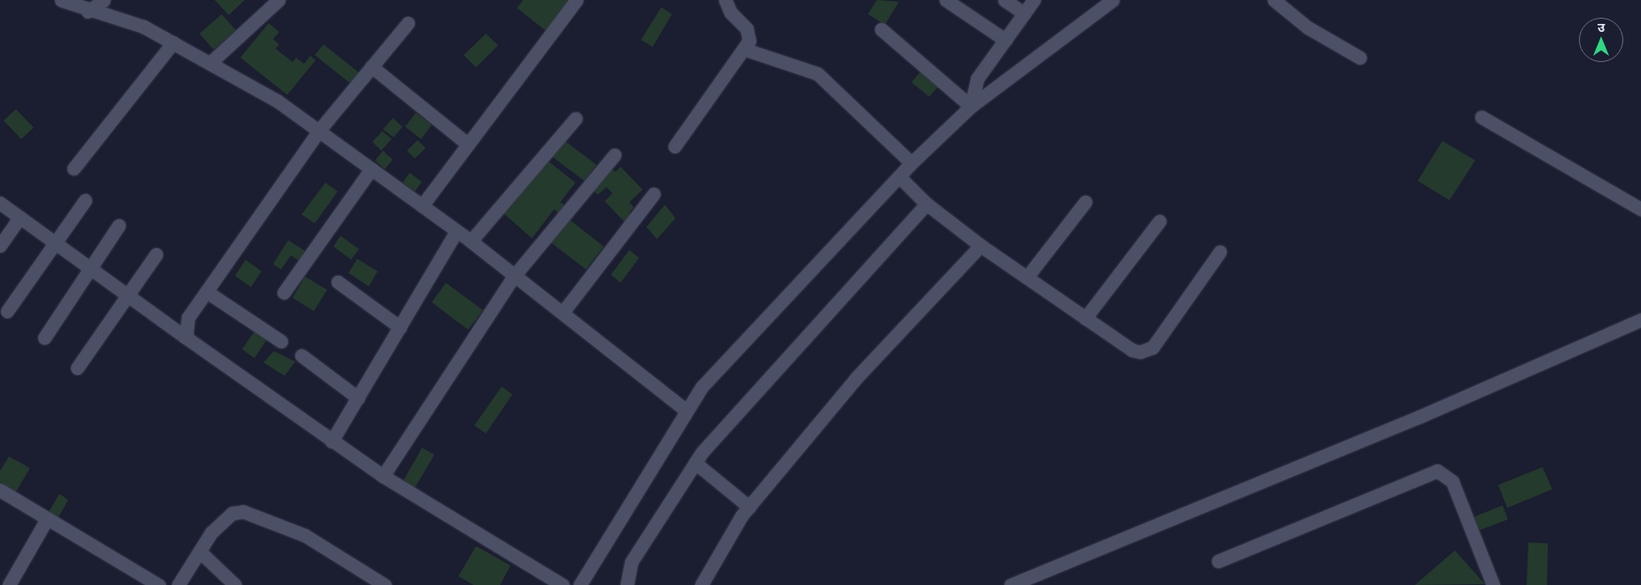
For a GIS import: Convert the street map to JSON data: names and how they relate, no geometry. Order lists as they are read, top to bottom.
{
  "north": "top"
}
